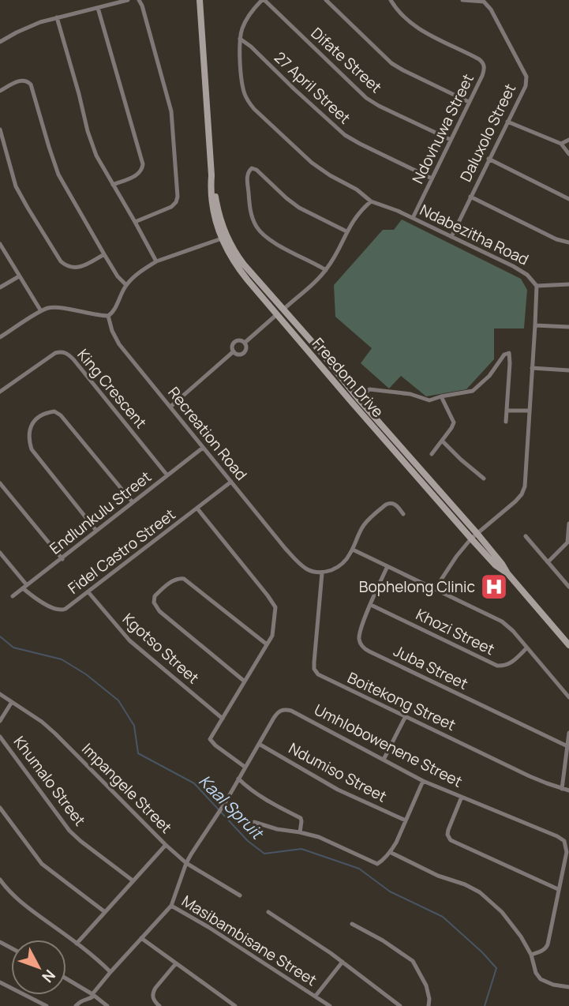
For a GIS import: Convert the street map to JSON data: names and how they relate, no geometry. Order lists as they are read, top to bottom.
{
  "streets": {
    "street": [
      "Difate Street",
      "27 April Street",
      "Ndovhuwa Street",
      "Daluxolo Street",
      "Ndabezitha Road",
      "Freedom Drive",
      "King Crescent",
      "Recreation Road",
      "Endlunkulu Street",
      "Fidel Castro Street",
      "Khozi Street",
      "Kgotso Street",
      "Juba Street",
      "Boitekong Street",
      "Umhlobowenene Street",
      "Ndumiso Street",
      "Khumalo Street",
      "Impangele Street",
      "Masibambisane Street"
    ]
  },
  "crossings": [
    ["Difate Street", "Ndovhuwa Street"],
    ["27 April Street", "Ndovhuwa Street"],
    ["Ndovhuwa Street", "Ndabezitha Road"],
    ["Daluxolo Street", "Ndabezitha Road"],
    ["Ndabezitha Road", "Freedom Drive"],
    ["King Crescent", "Endlunkulu Street"],
    ["Recreation Road", "Endlunkulu Street"],
    ["Recreation Road", "Fidel Castro Street"],
    ["Recreation Road", "Boitekong Street"],
    ["Endlunkulu Street", "Fidel Castro Street"],
    ["Fidel Castro Street", "Kgotso Street"],
    ["Khozi Street", "Juba Street"],
    ["Umhlobowenene Street", "Ndumiso Street"],
    ["Umhlobowenene Street", "Impangele Street"],
    ["Umhlobowenene Street", "Masibambisane Street"]
  ],
  "water": ["Kaal Spruit"],
  "places": {
    "hospital": ["Bophelong Clinic"]
  },
  "north": "bottom right"
}
